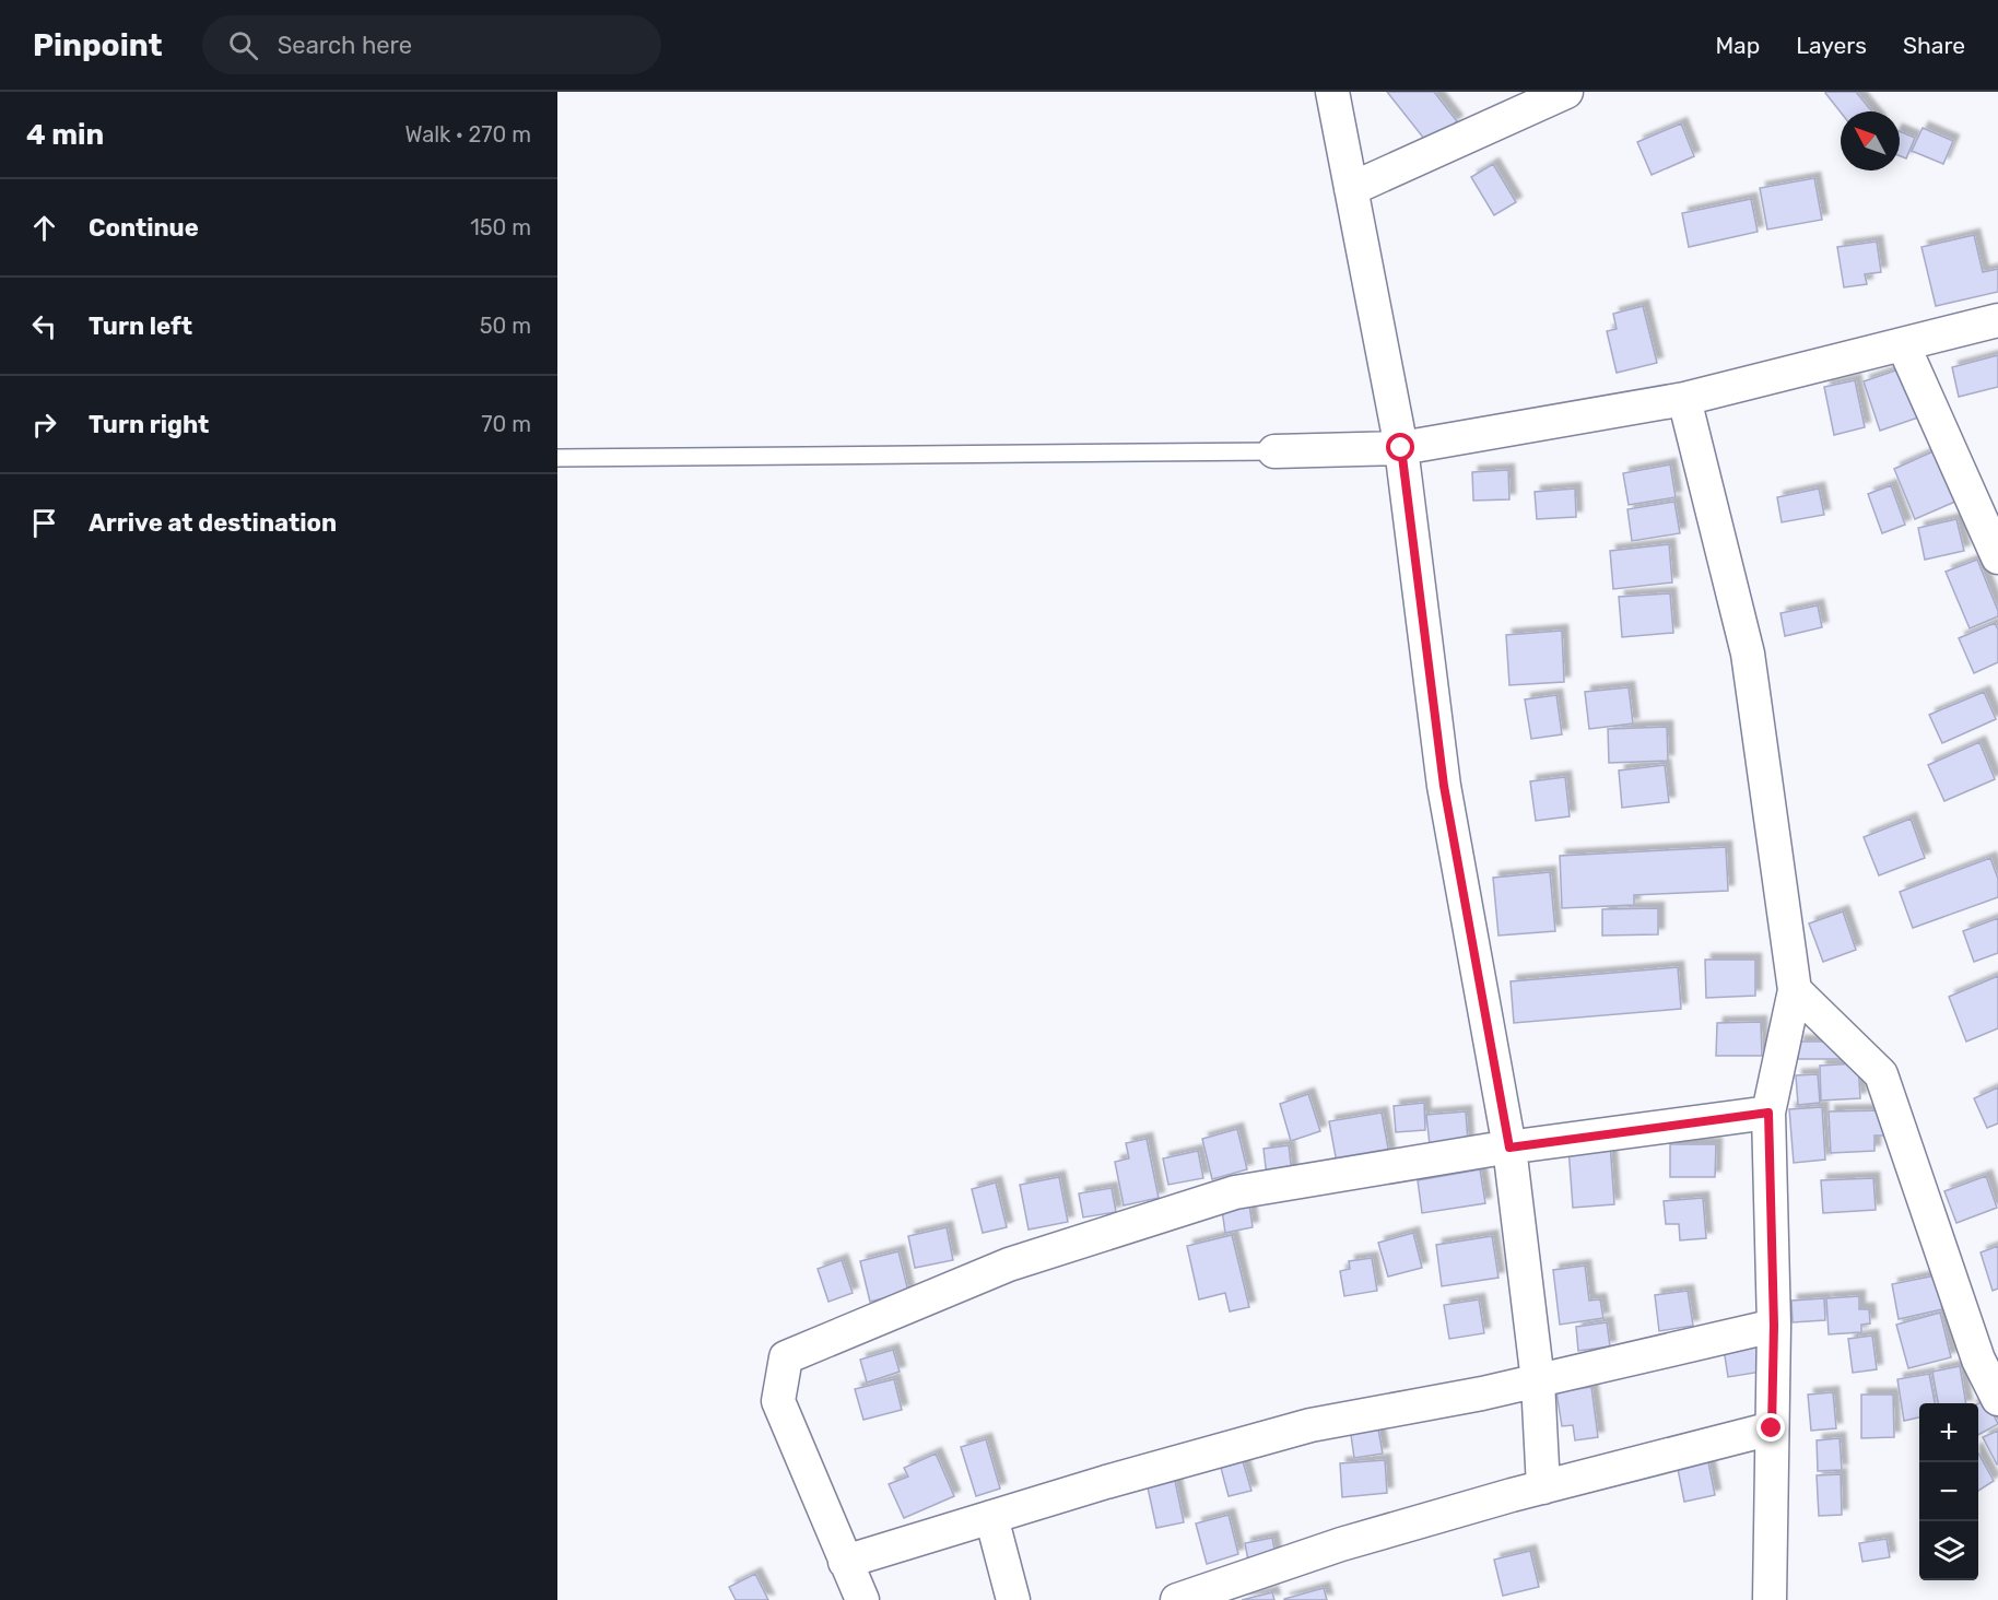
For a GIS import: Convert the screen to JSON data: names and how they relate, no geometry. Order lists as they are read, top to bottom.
{
  "north": "top left",
  "page": {
    "header": "Pinpoint",
    "search": "Search here",
    "nav": ["Map", "Layers", "Share"],
    "heading": ["4 min", "Walk · 270 m"],
    "list": [
      ["Continue", "150 m"],
      ["Turn left", "50 m"],
      ["Turn right", "70 m"],
      "Arrive at destination"
    ],
    "map_buttons": ["+", "−"]
  }
}
